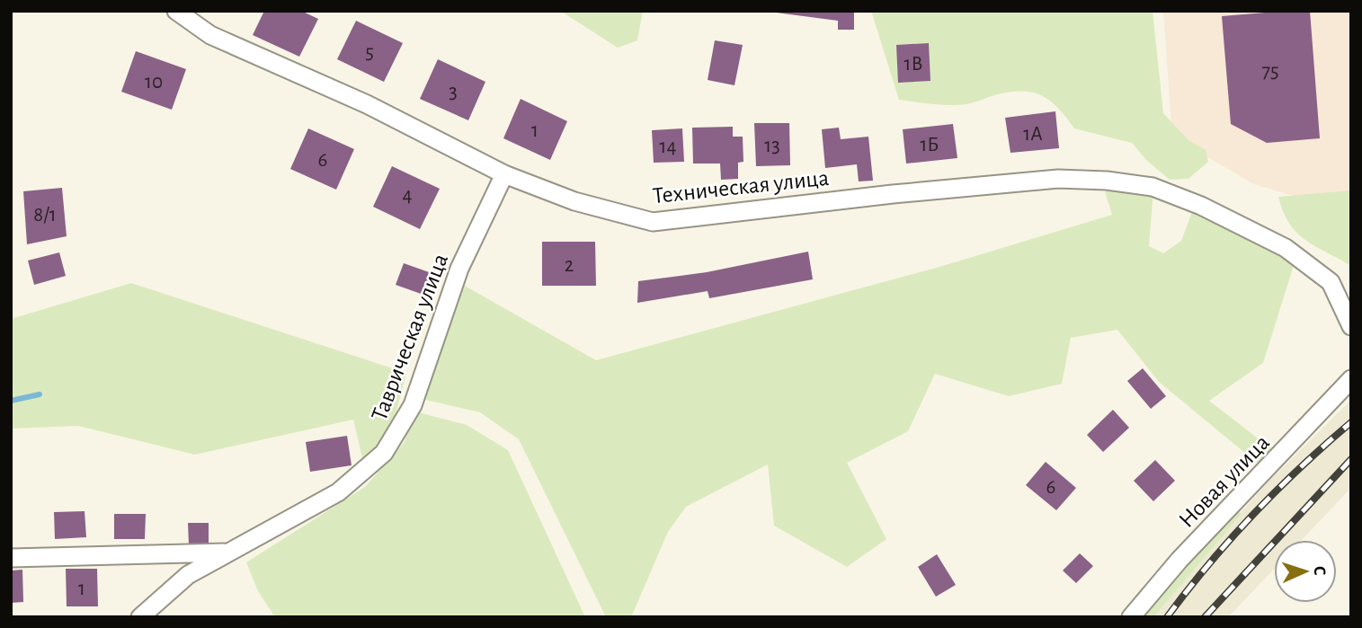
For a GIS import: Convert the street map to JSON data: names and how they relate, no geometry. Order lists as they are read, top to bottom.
{
  "streets": {
    "street": ["Техническая улица", "Таврическая улица", "Новая улица"]
  },
  "crossings": [
    ["Техническая улица", "Таврическая улица"]
  ],
  "house_numbers": [
    "5",
    "1В",
    "75",
    "10",
    "3",
    "1",
    "1А",
    "1Б",
    "13",
    "14",
    "6",
    "4",
    "8/1",
    "2",
    "6",
    "1"
  ],
  "north": "right"
}
